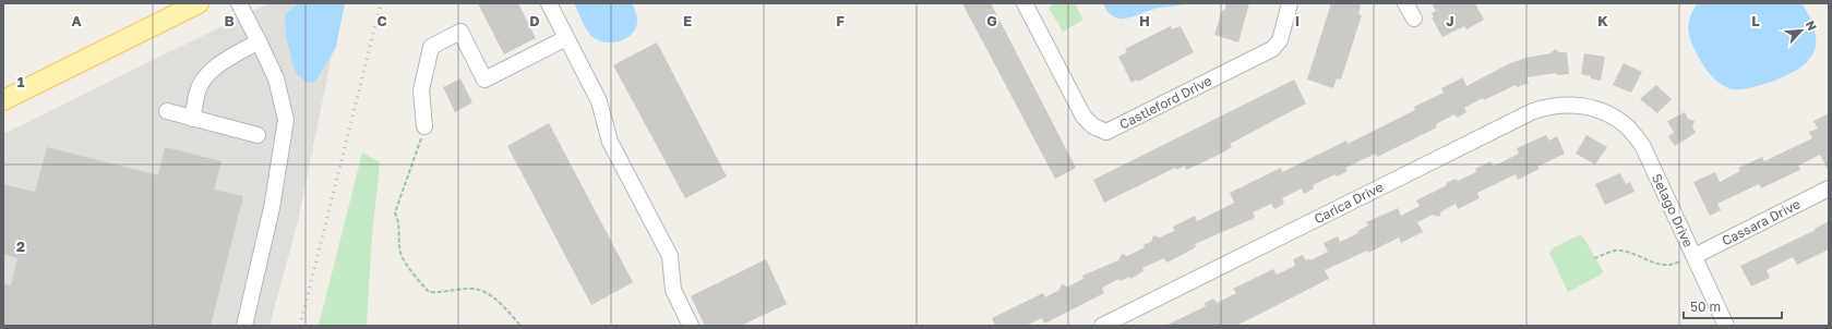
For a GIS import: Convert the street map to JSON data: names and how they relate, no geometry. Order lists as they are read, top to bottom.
{
  "streets": {
    "street": [
      "Castleford Drive",
      "Carica Drive",
      "Selago Drive",
      "Cassara Drive"
    ]
  },
  "crossings": [
    ["Carica Drive", "Selago Drive"],
    ["Selago Drive", "Cassara Drive"]
  ],
  "scale_bar": "50 m",
  "north": "top right",
  "grid": {
    "columns": [
      "A",
      "B",
      "C",
      "D",
      "E",
      "F",
      "G",
      "H",
      "I",
      "J",
      "K",
      "L"
    ],
    "rows": ["1", "2"]
  }
}
